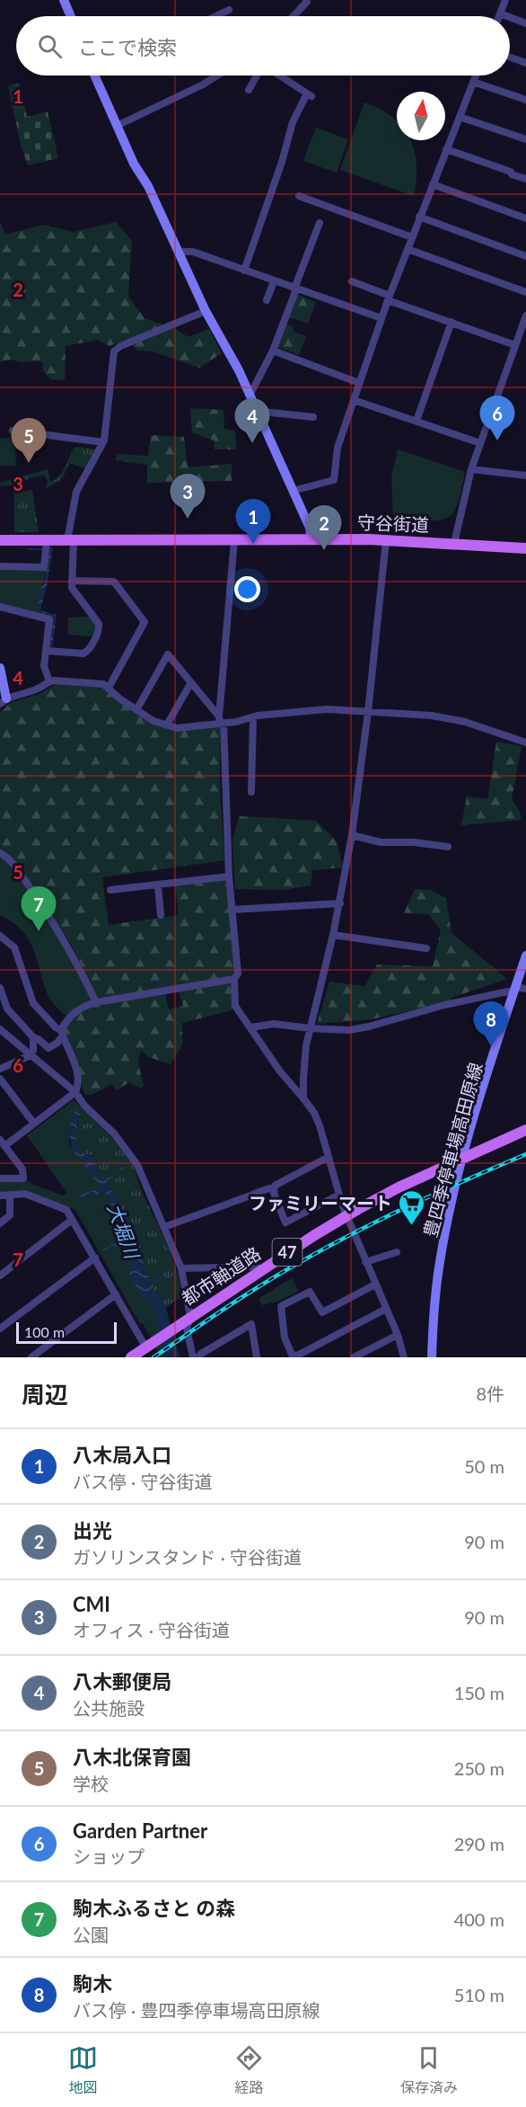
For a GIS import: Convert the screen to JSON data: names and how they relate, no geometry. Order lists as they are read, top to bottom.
{
  "streets": {
    "main road": ["守谷街道", "47", "都市軸道路"],
    "street": ["豊四季停車場高田原線"]
  },
  "crossings": [
    ["豊四季停車場高田原線", "都市軸道路"]
  ],
  "water": ["大堀川"],
  "places": {
    "supermarket": ["ファミリーマート"]
  },
  "scale_bar": "100 m",
  "north": "top",
  "page": {
    "search": "ここで検索",
    "pins": [
      "6",
      "4",
      "5",
      "3",
      "1",
      "2",
      "7",
      "8"
    ],
    "scale": "100 m",
    "heading": ["周辺", "8件"],
    "list": [
      {
        "mark": "1",
        "name": "八木局入口",
        "note": "バス停 · 守谷街道",
        "value": "50 m"
      },
      {
        "mark": "2",
        "name": "出光",
        "note": "ガソリンスタンド · 守谷街道",
        "value": "90 m"
      },
      {
        "mark": "3",
        "name": "CMI",
        "note": "オフィス · 守谷街道",
        "value": "90 m"
      },
      {
        "mark": "4",
        "name": "八木郵便局",
        "note": "公共施設",
        "value": "150 m"
      },
      {
        "mark": "5",
        "name": "八木北保育園",
        "note": "学校",
        "value": "250 m"
      },
      {
        "mark": "6",
        "name": "Garden Partner",
        "note": "ショップ",
        "value": "290 m"
      },
      {
        "mark": "7",
        "name": "駒木ふるさと の森",
        "note": "公園",
        "value": "400 m"
      },
      {
        "mark": "8",
        "name": "駒木",
        "note": "バス停 · 豊四季停車場高田原線",
        "value": "510 m"
      }
    ],
    "nav": ["地図", "経路", "保存済み"]
  },
  "grid": {
    "rows": [
      "1",
      "2",
      "3",
      "4",
      "5",
      "6",
      "7"
    ]
  }
}
